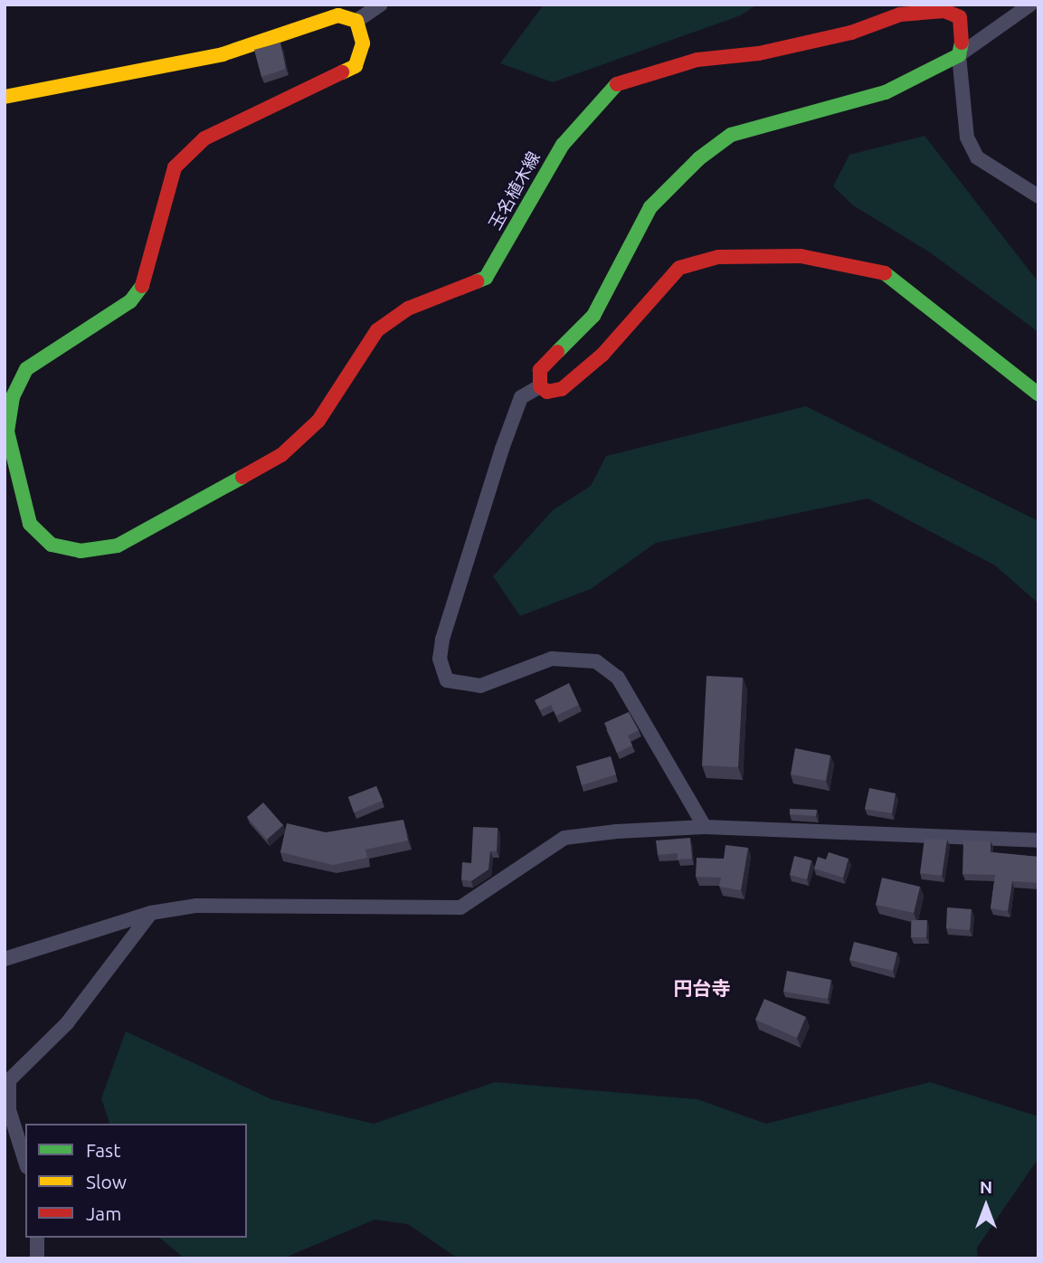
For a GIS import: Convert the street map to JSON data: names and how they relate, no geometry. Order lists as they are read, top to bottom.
{
  "streets": {
    "main road": ["玉名植木線"]
  },
  "districts": ["円台寺"],
  "legend": ["Fast", "Slow", "Jam"],
  "north": "top"
}
